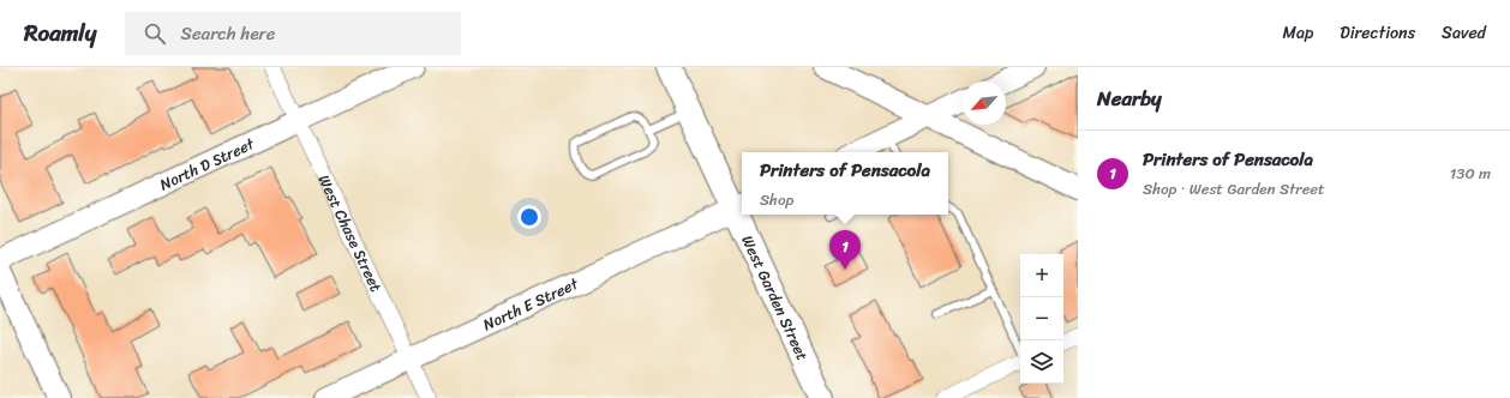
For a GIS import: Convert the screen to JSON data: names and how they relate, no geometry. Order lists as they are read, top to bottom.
{
  "streets": {
    "main road": ["West Garden Street"],
    "street": ["North D Street", "West Chase Street", "North E Street"]
  },
  "crossings": [
    ["North D Street", "West Chase Street"],
    ["West Chase Street", "North E Street"],
    ["West Garden Street", "North E Street"]
  ],
  "north": "bottom left",
  "page": {
    "header": "Roamly",
    "search": "Search here",
    "nav": ["Map", "Directions", "Saved"],
    "heading": "Nearby",
    "list": [
      {
        "mark": "1",
        "name": "Printers of Pensacola",
        "note": "Shop · West Garden Street",
        "value": "130 m"
      }
    ],
    "popup": ["Printers of Pensacola", "Shop"],
    "pins": "1",
    "map_buttons": ["+", "−"]
  }
}
